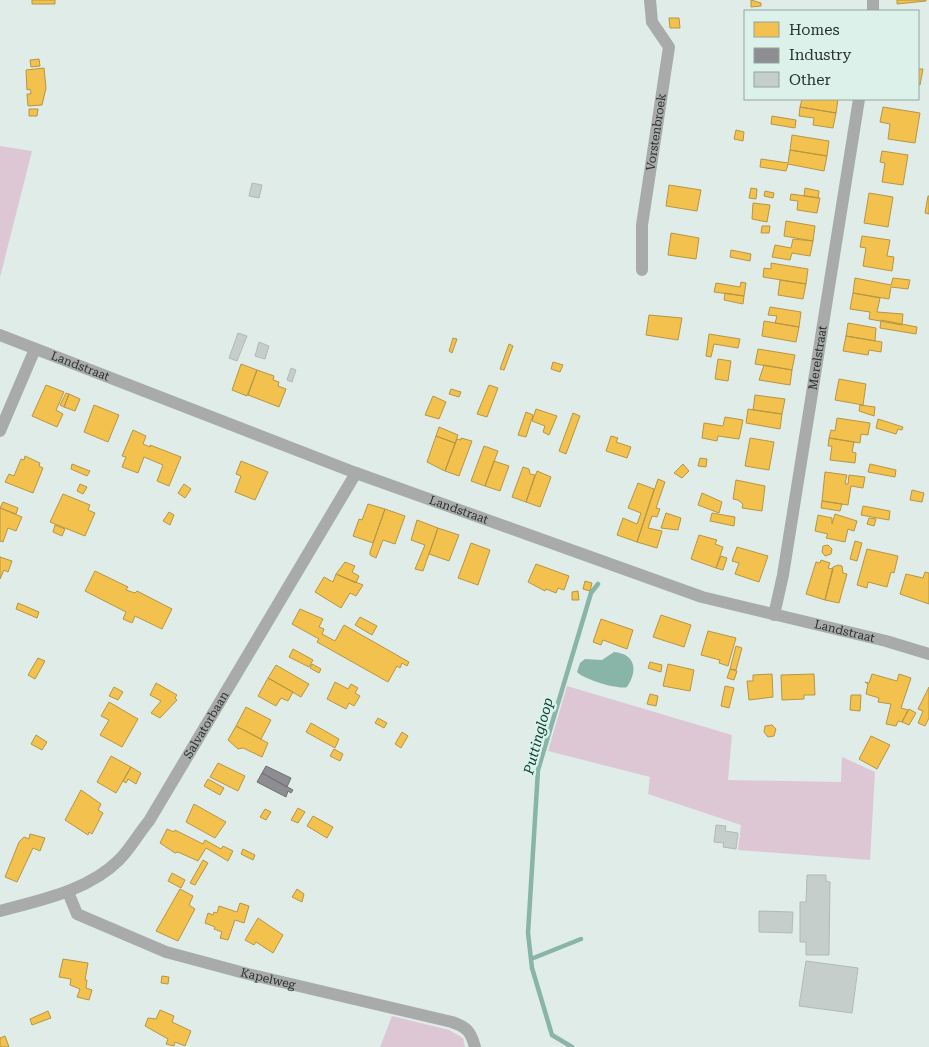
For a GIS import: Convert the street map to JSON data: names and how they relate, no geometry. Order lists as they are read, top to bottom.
{
  "streets": {
    "street": [
      "Vorstenbroek",
      "Merelstraat",
      "Landstraat",
      "Salvatorbaan",
      "Kapelweg"
    ]
  },
  "crossings": [
    ["Merelstraat", "Landstraat"],
    ["Landstraat", "Salvatorbaan"],
    ["Salvatorbaan", "Kapelweg"]
  ],
  "water": ["Puttingloop"],
  "legend": ["Homes", "Industry", "Other"]
}
